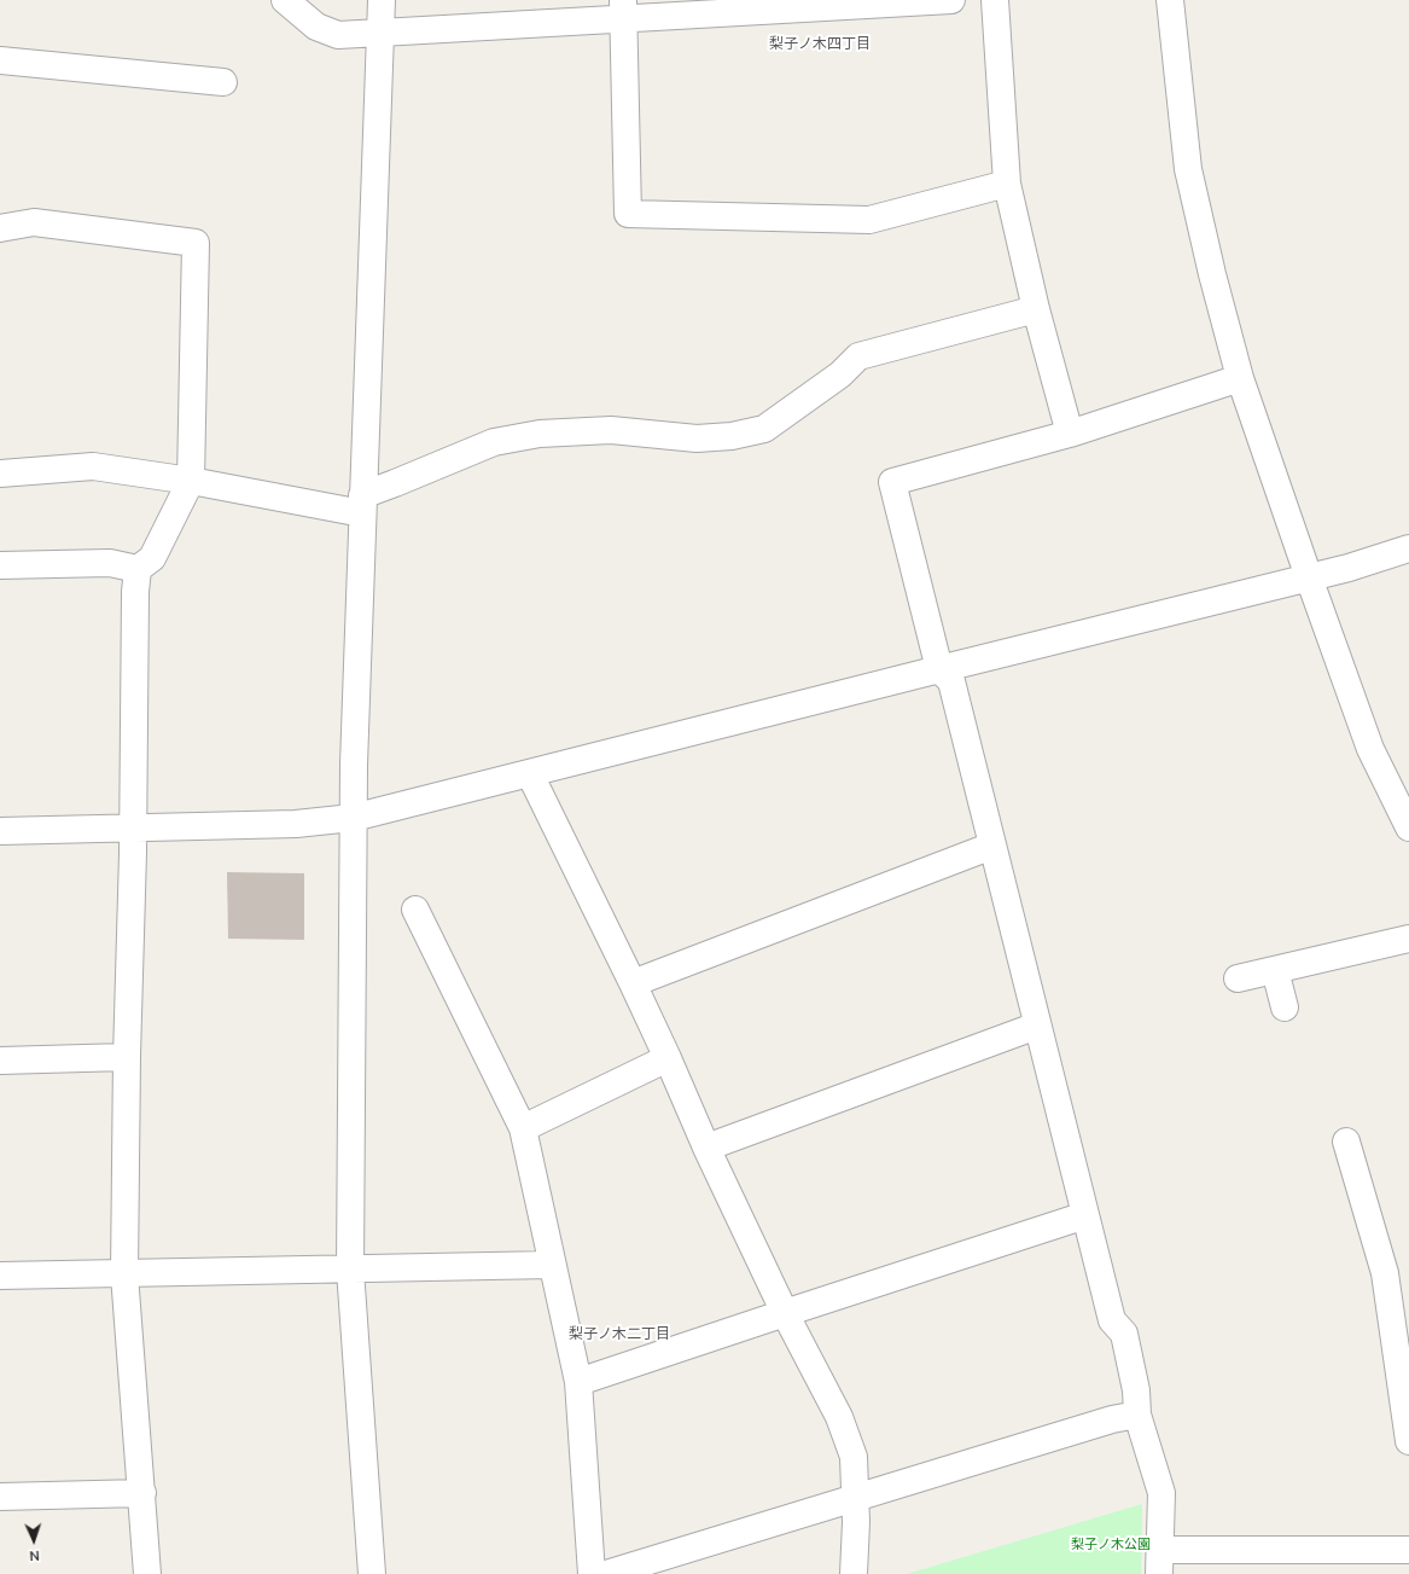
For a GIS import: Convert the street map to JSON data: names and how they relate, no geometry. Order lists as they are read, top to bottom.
{
  "districts": ["梨子ノ木四丁目", "梨子ノ木二丁目"],
  "parks": ["梨子ノ木公園"],
  "north": "bottom"
}
